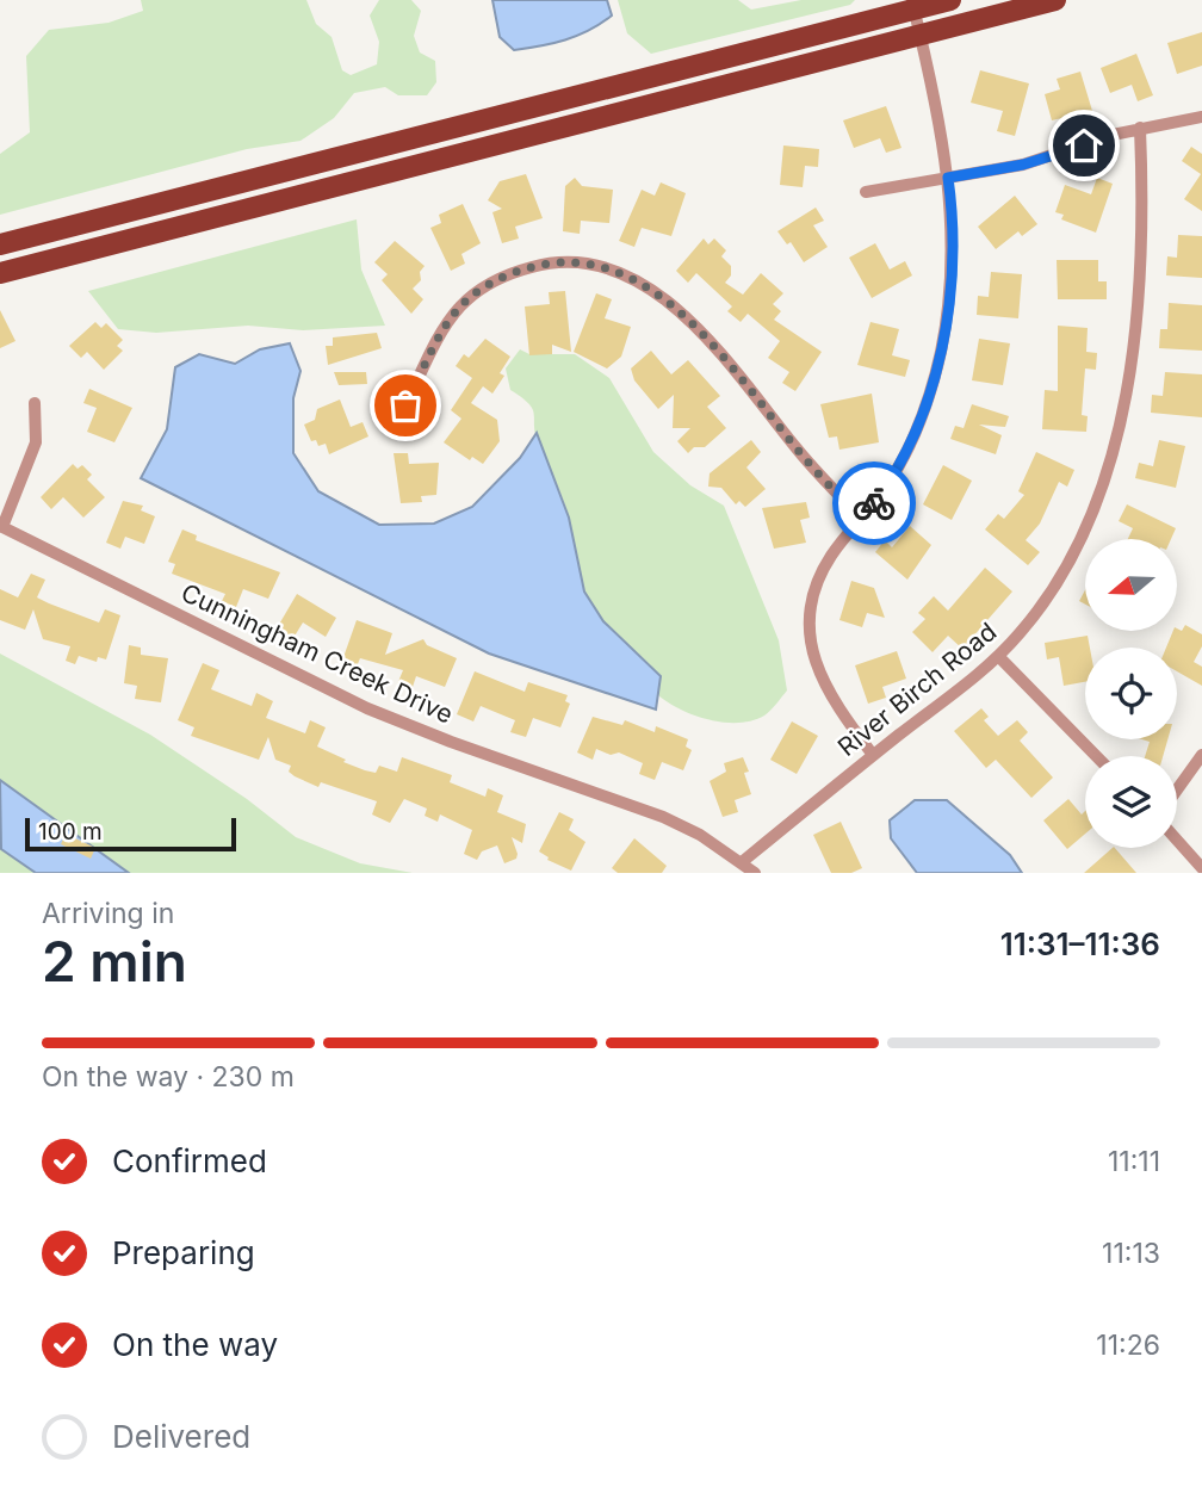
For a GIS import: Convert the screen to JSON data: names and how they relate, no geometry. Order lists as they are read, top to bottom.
{
  "streets": {
    "street": ["Cunningham Creek Drive", "River Birch Road"]
  },
  "crossings": [
    ["Cunningham Creek Drive", "River Birch Road"]
  ],
  "scale_bar": "100 m",
  "north": "left",
  "page": {
    "scale": "100 m",
    "heading": ["2 min", "Arriving in", "11:31–11:36"],
    "bar": "On the way · 230 m",
    "list": [
      ["Confirmed", "11:11"],
      ["Preparing", "11:13"],
      ["On the way", "11:26"],
      "Delivered"
    ]
  }
}
